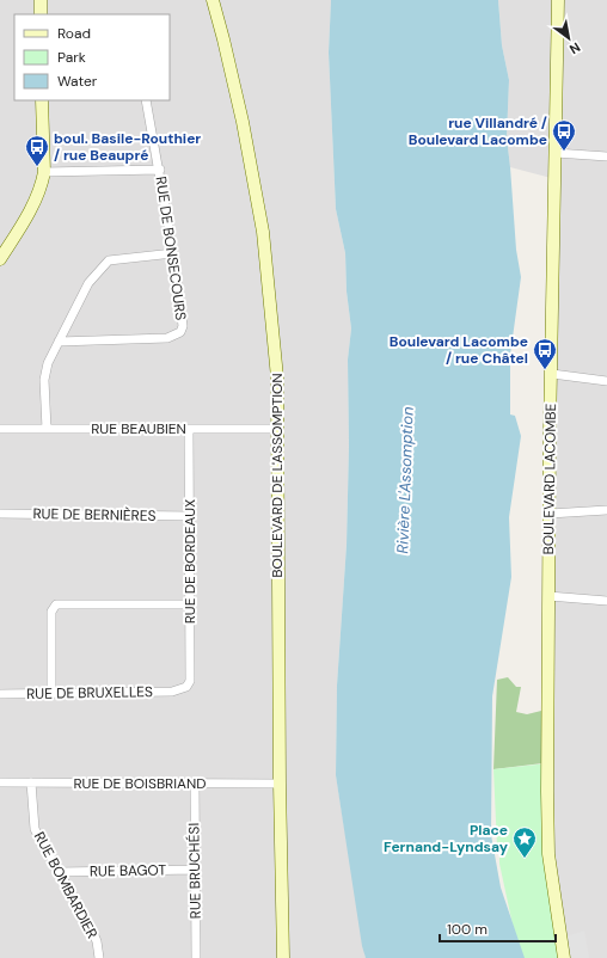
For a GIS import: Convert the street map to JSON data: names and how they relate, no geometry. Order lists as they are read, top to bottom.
{
  "streets": {
    "street": [
      "RUE DE BONSECOURS",
      "RUE BEAUBIEN",
      "BOULEVARD DE L'ASSOMPTION",
      "BOULEVARD LACOMBE",
      "RUE DE BERNIÈRES",
      "RUE DE BORDEAUX",
      "RUE DE BRUXELLES",
      "RUE DE BOISBRIAND",
      "RUE BAGOT",
      "RUE BRUCHÉSI",
      "RUE BOMBARDIER"
    ]
  },
  "crossings": [
    ["RUE BEAUBIEN", "BOULEVARD DE L'ASSOMPTION"],
    ["RUE BEAUBIEN", "RUE DE BORDEAUX"],
    ["BOULEVARD DE L'ASSOMPTION", "RUE DE BOISBRIAND"],
    ["RUE DE BERNIÈRES", "RUE DE BORDEAUX"],
    ["RUE DE BORDEAUX", "RUE DE BRUXELLES"],
    ["RUE DE BOISBRIAND", "RUE BRUCHÉSI"],
    ["RUE DE BOISBRIAND", "RUE BOMBARDIER"],
    ["RUE BAGOT", "RUE BRUCHÉSI"],
    ["RUE BAGOT", "RUE BOMBARDIER"]
  ],
  "water": ["Rivière L'Assomption"],
  "places": {
    "bus stop": ["rue Villandré / Boulevard Lacombe", "boul. Basile-Routhier / rue Beaupré", "Boulevard Lacombe / rue Châtel"],
    "place": ["Place Fernand-Lyndsay"]
  },
  "legend": ["Road", "Park", "Water"],
  "scale_bar": "100 m",
  "north": "bottom right"
}
